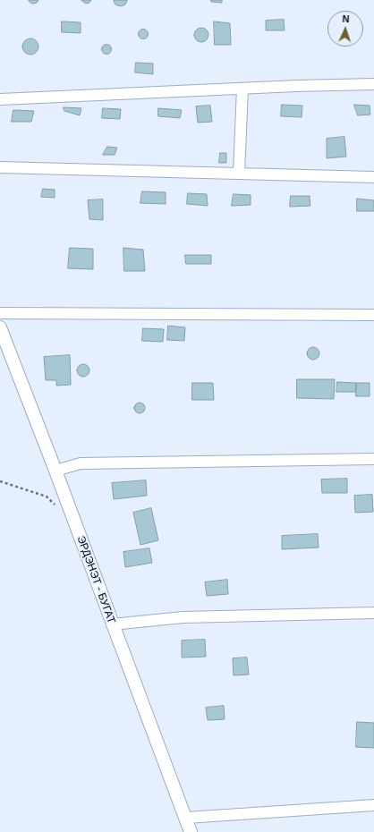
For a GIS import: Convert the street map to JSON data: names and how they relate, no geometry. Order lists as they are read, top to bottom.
{
  "streets": {
    "street": ["ЭРДЭНЭТ - БУГАТ"]
  },
  "north": "top"
}
